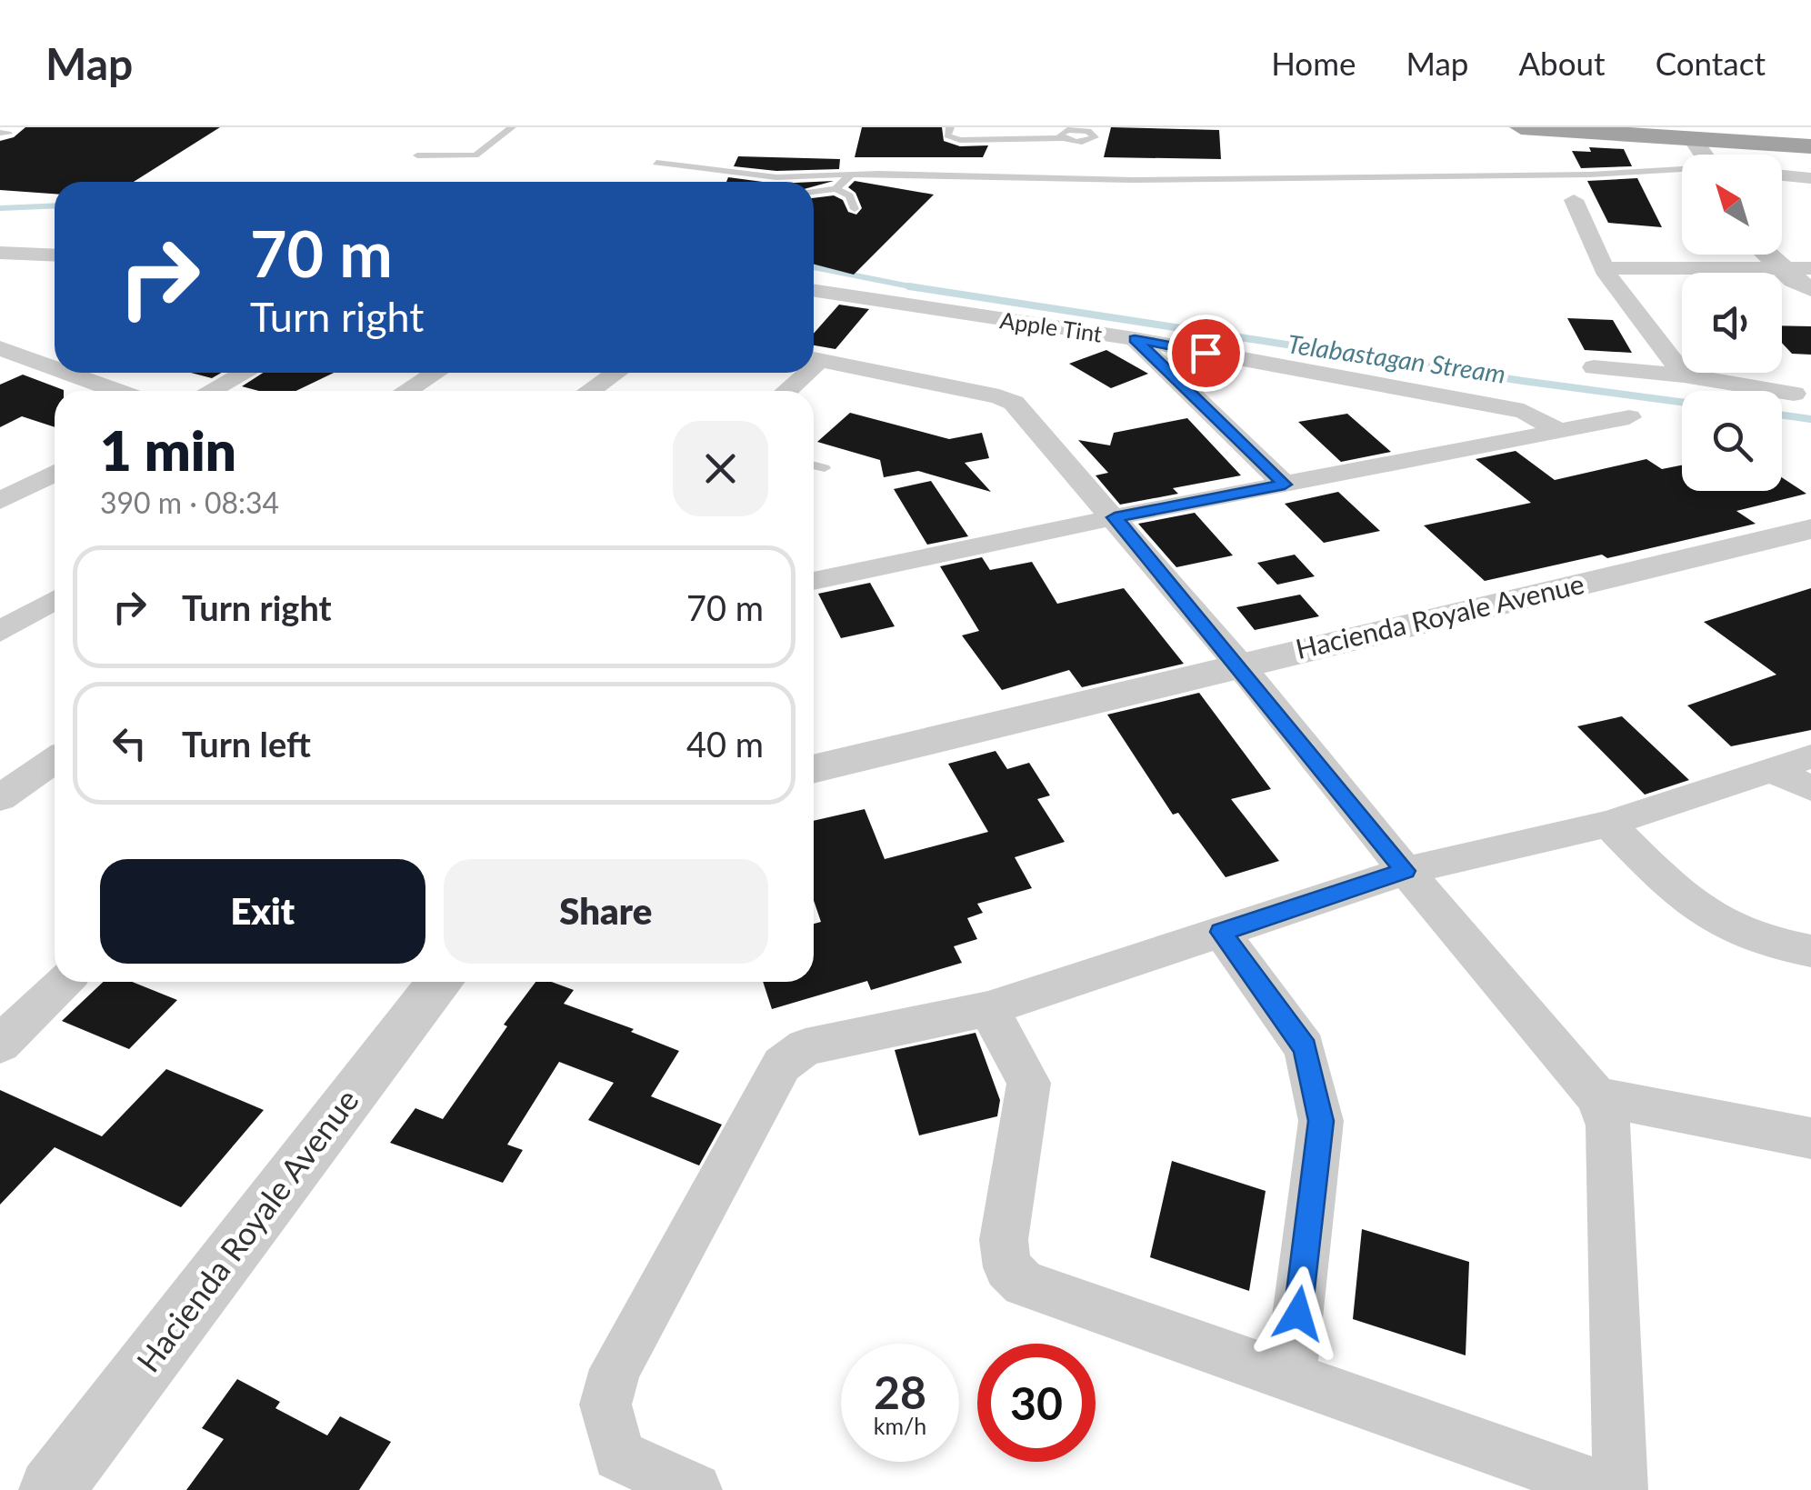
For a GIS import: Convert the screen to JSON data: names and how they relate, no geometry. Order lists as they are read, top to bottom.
{
  "streets": {
    "street": ["Apple Tint", "Hacienda Royale Avenue"]
  },
  "water": ["Telabastagan Stream"],
  "north": "top left",
  "page": {
    "header": "Map",
    "nav": [
      "Home",
      "Map",
      "About",
      "Contact"
    ],
    "turn": ["70 m", "Turn right"],
    "heading": ["1 min", "390 m · 08:34"],
    "list": [
      {
        "name": "Turn right",
        "value": "70 m"
      },
      {
        "name": "Turn left",
        "value": "40 m"
      }
    ],
    "buttons": ["Exit", "Share"],
    "speed": "28 km/h",
    "limit": "30"
  }
}
